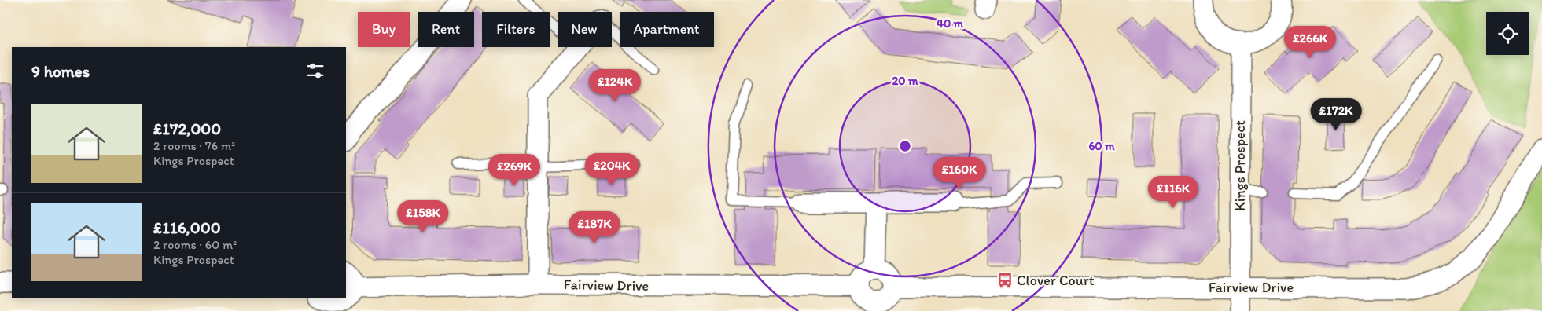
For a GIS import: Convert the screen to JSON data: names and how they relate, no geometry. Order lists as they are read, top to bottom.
{
  "streets": {
    "street": ["Kings Prospect", "Fairview Drive"]
  },
  "crossings": [
    ["Kings Prospect", "Fairview Drive"]
  ],
  "places": {
    "bus stop": ["Clover Court"]
  },
  "page": {
    "chip": [
      "Buy",
      "Rent",
      "Filters",
      "New",
      "Apartment"
    ],
    "price": [
      "£266K",
      "£124K",
      "£172K",
      "£204K",
      "£269K",
      "£160K",
      "£116K",
      "£158K",
      "£187K"
    ],
    "heading": "9 homes",
    "list": [
      {
        "name": "£172,000",
        "note": "2 rooms · 76 m² · Kings Prospect"
      },
      {
        "name": "£116,000",
        "note": "2 rooms · 60 m² · Kings Prospect"
      }
    ]
  },
  "rings": ["40 m", "20 m", "60 m"]
}
